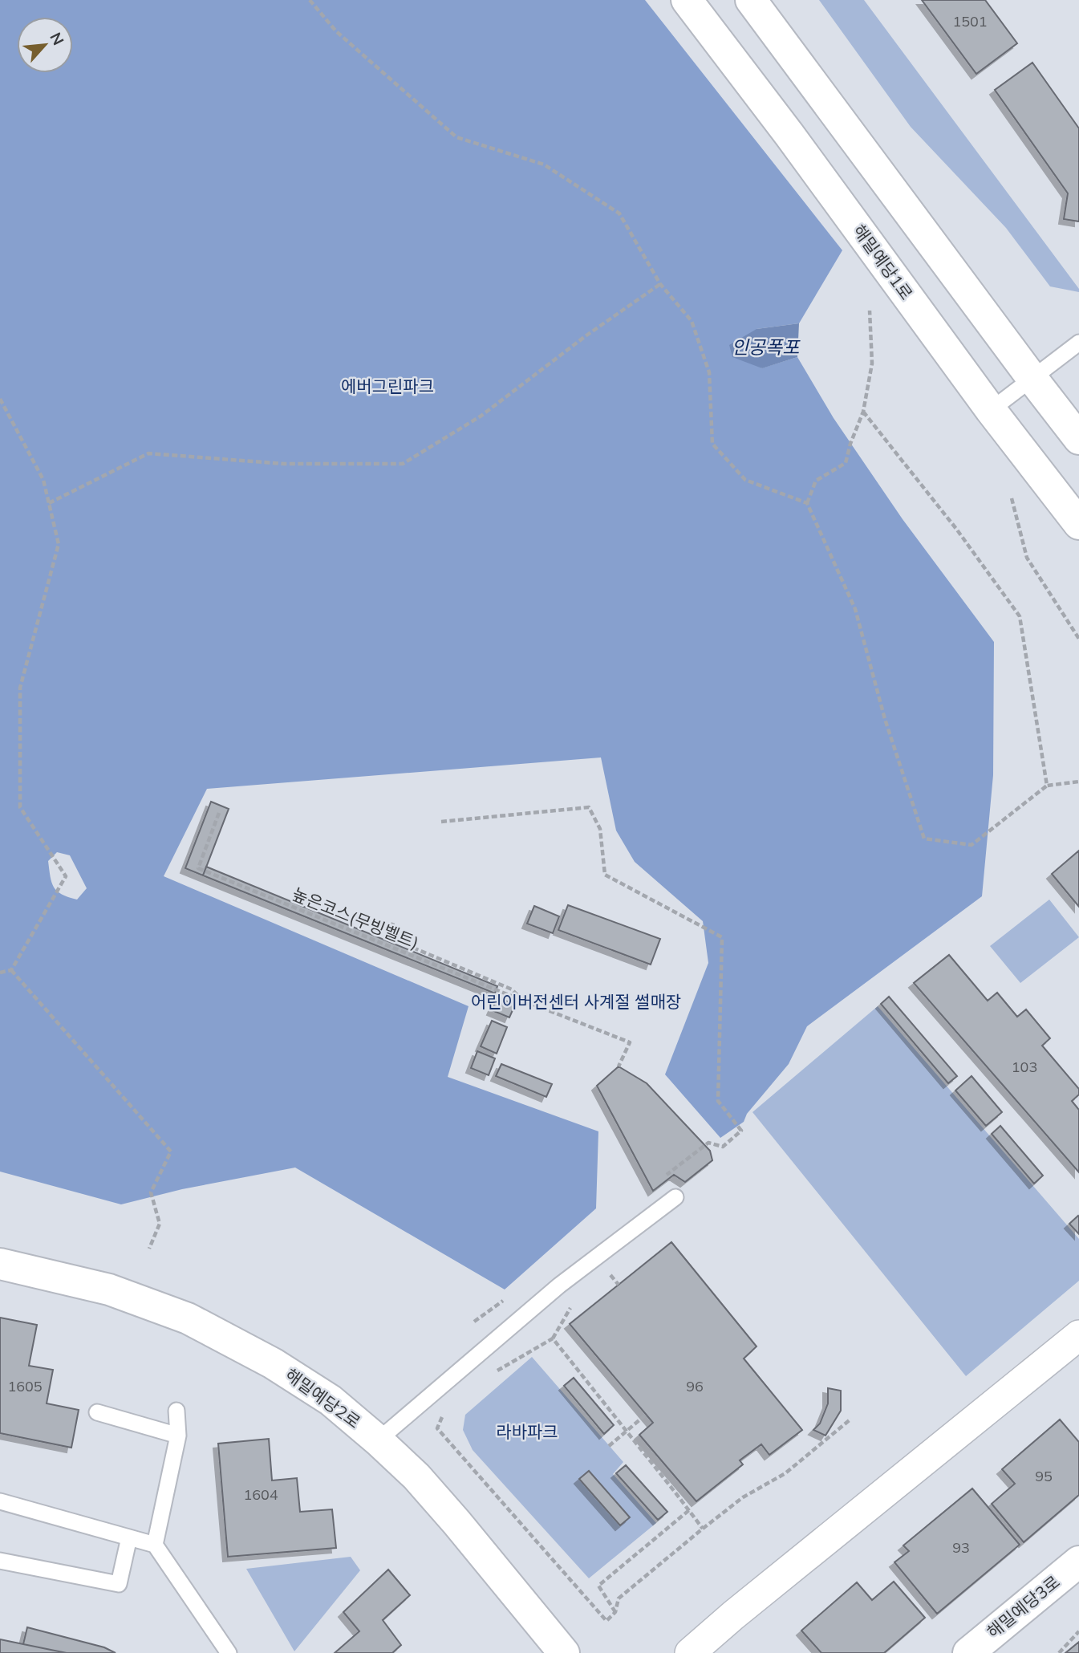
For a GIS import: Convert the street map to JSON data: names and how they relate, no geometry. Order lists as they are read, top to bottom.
{
  "streets": {
    "street": ["해밀예당1로", "해밀예당2로", "해밀예당3로"],
    "path": ["높은코스(무빙벨트)"]
  },
  "water": ["인공폭포"],
  "parks": ["에버그린파크", "어린이버전센터 사계절 썰매장", "라바파크"],
  "house_numbers": [
    "1501",
    "103",
    "1605",
    "96",
    "95",
    "1604",
    "93"
  ],
  "north": "top right"
}
